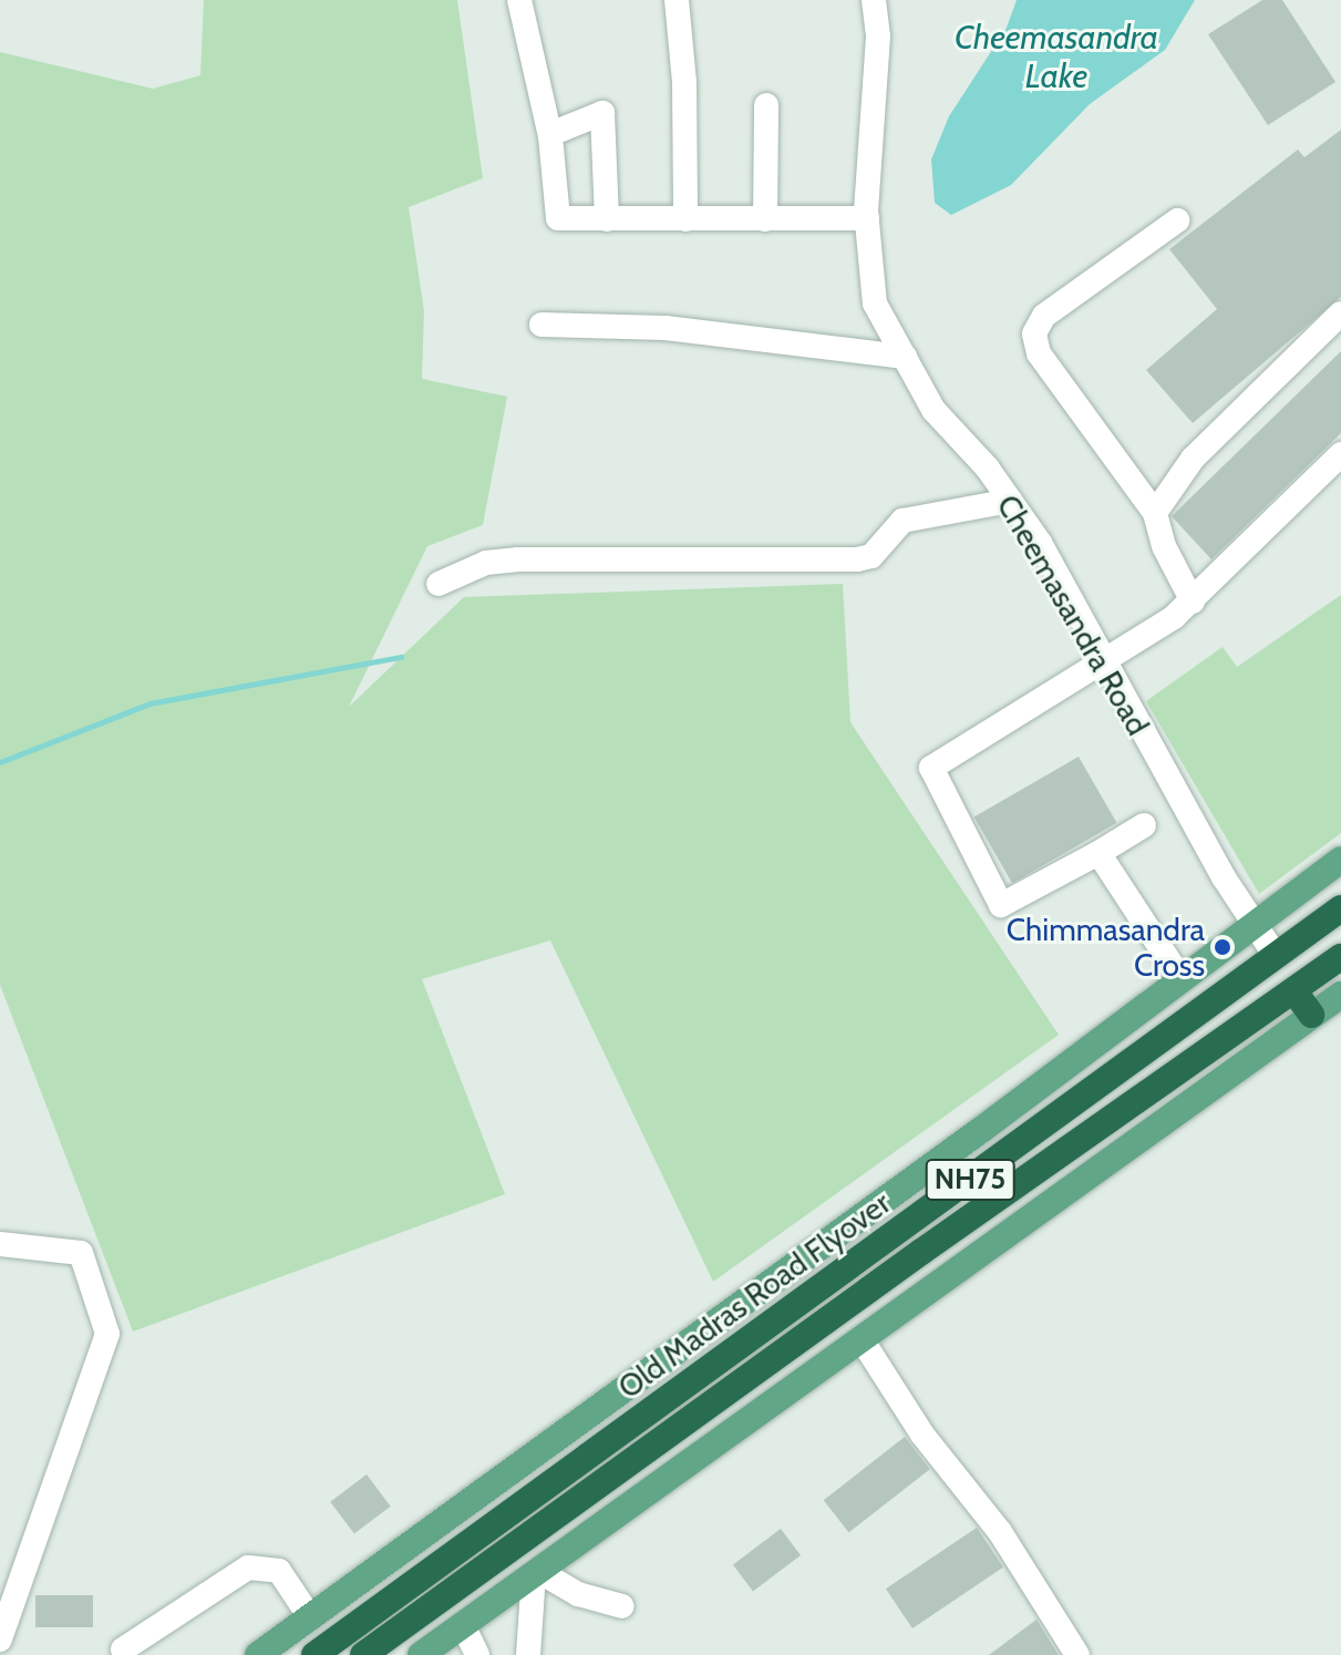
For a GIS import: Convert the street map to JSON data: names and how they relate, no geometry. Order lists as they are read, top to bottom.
{
  "streets": {
    "highway": ["NH75", "Old Madras Road Flyover"],
    "street": ["Cheemasandra Road"]
  },
  "crossings": [
    ["Cheemasandra Road", "NH75"],
    ["Cheemasandra Road", "Old Madras Road Flyover"],
    ["NH75", "Old Madras Road Flyover"]
  ],
  "water": ["Cheemasandra Lake"],
  "places": ["Chimmasandra Cross"]
}
